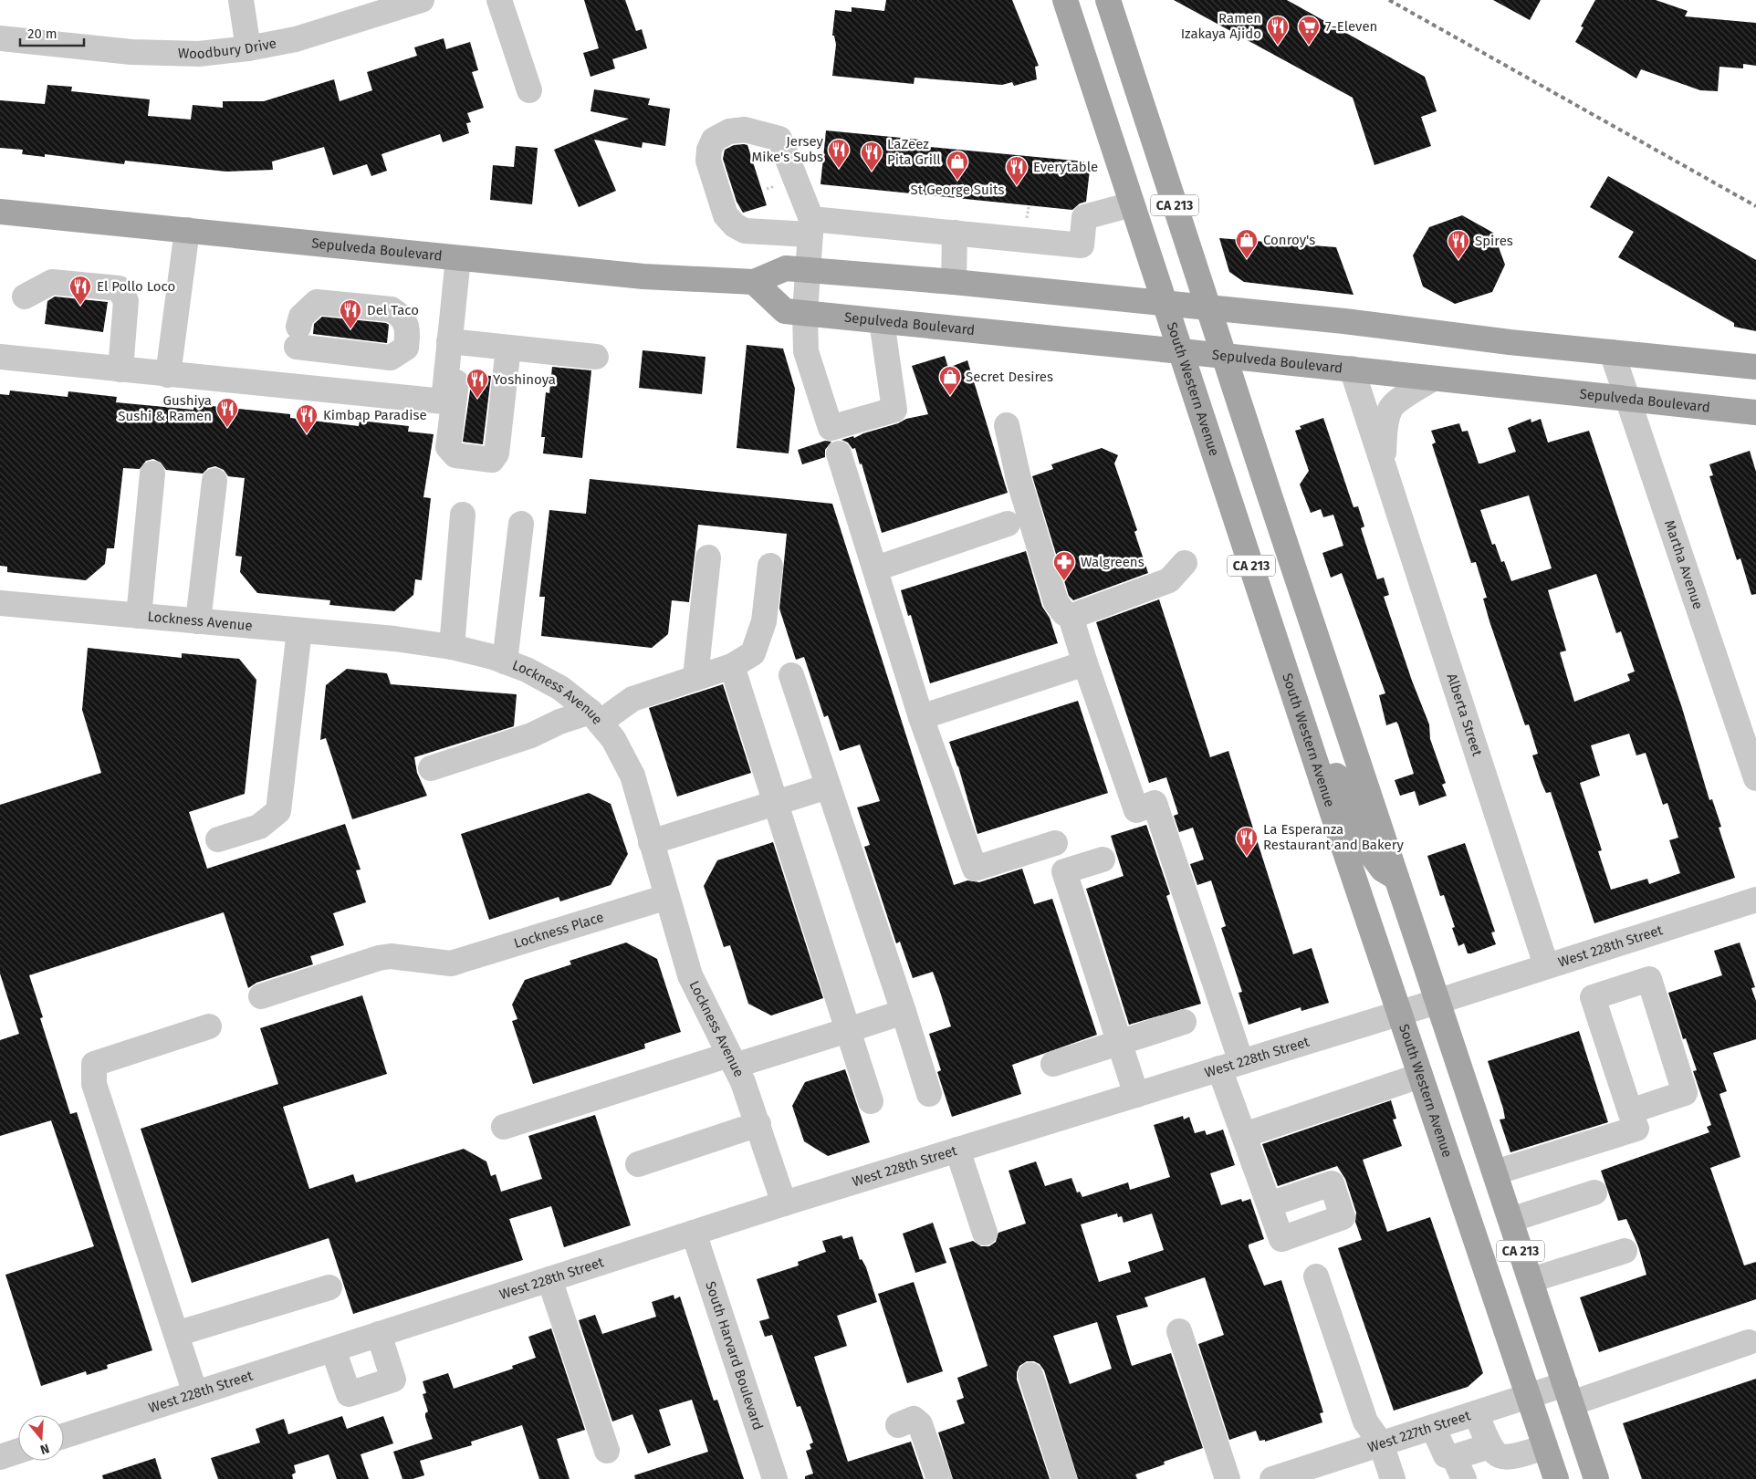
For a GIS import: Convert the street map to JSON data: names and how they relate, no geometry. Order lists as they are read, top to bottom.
{
  "streets": {
    "main road": ["CA 213", "Sepulveda Boulevard", "South Western Avenue"],
    "street": [
      "Woodbury Drive",
      "Martha Avenue",
      "Lockness Avenue",
      "Alberta Street",
      "Lockness Place",
      "West 228th Street",
      "South Harvard Boulevard",
      "West 227th Street"
    ]
  },
  "crossings": [
    ["CA 213", "Sepulveda Boulevard"],
    ["CA 213", "West 228th Street"],
    ["CA 213", "West 227th Street"],
    ["Sepulveda Boulevard", "South Western Avenue"],
    ["Sepulveda Boulevard", "Martha Avenue"],
    ["Sepulveda Boulevard", "Alberta Street"],
    ["South Western Avenue", "West 228th Street"],
    ["South Western Avenue", "West 227th Street"],
    ["Lockness Avenue", "Lockness Place"],
    ["Lockness Avenue", "West 228th Street"],
    ["Alberta Street", "West 228th Street"],
    ["West 228th Street", "South Harvard Boulevard"]
  ],
  "places": {
    "restaurant": [
      "Ramen Izakaya Ajido",
      "Jersey Mike's Subs",
      "LaZeez Pita Grill",
      "Everytable",
      "Spires",
      "El Pollo Loco",
      "Del Taco",
      "Yoshinoya",
      "Gushiya Sushi & Ramen",
      "Kimbap Paradise",
      "La Esperanza Restaurant and Bakery"
    ],
    "supermarket": ["7-Eleven"],
    "shop": ["St George Suits", "Conroy's", "Secret Desires"],
    "pharmacy": ["Walgreens"]
  },
  "scale_bar": "20 m",
  "north": "bottom"
}
